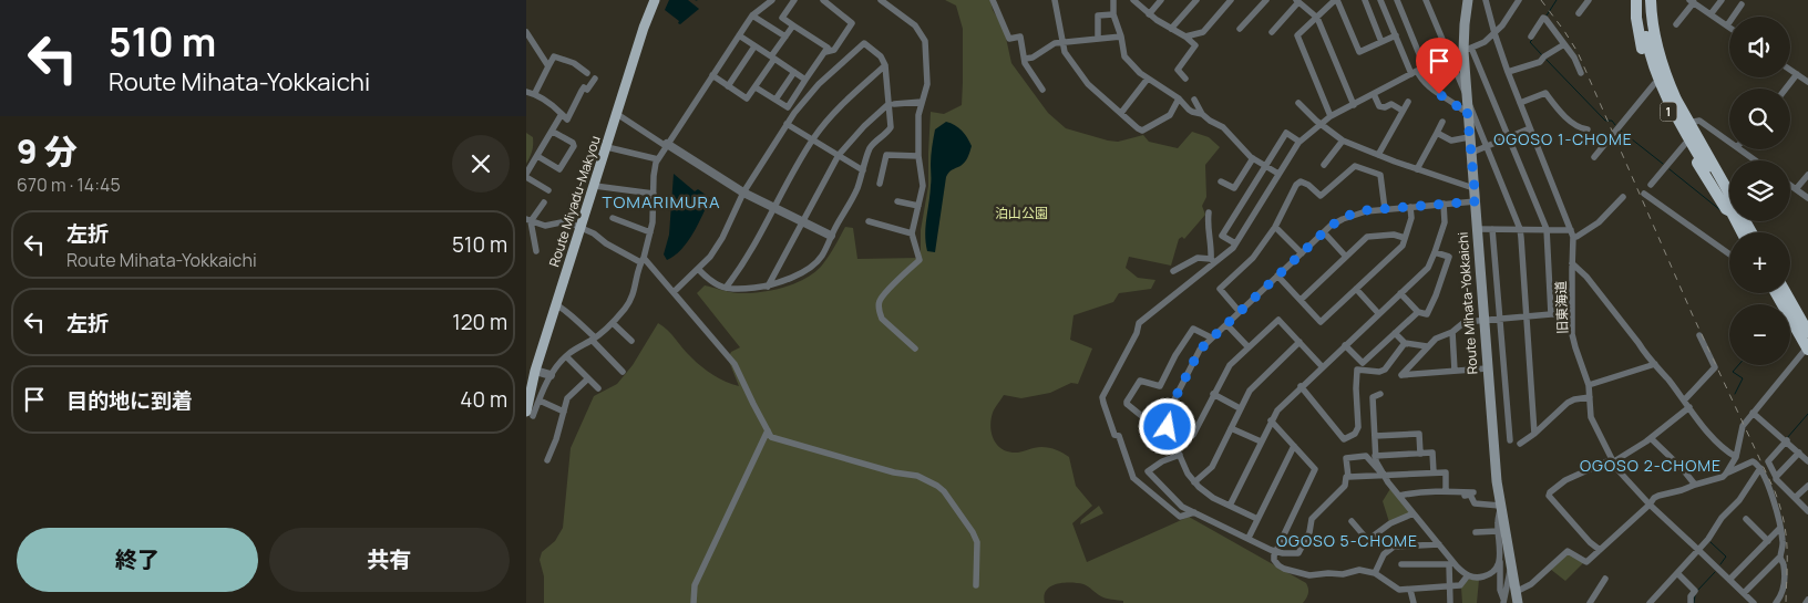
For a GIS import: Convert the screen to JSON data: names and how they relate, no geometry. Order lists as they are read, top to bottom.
{
  "streets": {
    "highway": ["1"],
    "main road": ["Route Miyadu-Makyou", "Route Mihata-Yokkaichi"],
    "street": ["旧東海道"]
  },
  "districts": [
    "OGOSO 1-CHOME",
    "TOMARIMURA",
    "OGOSO 2-CHOME",
    "OGOSO 5-CHOME"
  ],
  "parks": ["泊山公園"],
  "page": {
    "turn": ["510 m", "Route Mihata-Yokkaichi"],
    "map_buttons": ["+", "−"],
    "heading": ["9 分", "670 m · 14:45"],
    "list": [
      {
        "name": "左折",
        "note": "Route Mihata-Yokkaichi",
        "value": "510 m"
      },
      {
        "name": "左折",
        "value": "120 m"
      },
      {
        "name": "目的地に到着",
        "value": "40 m"
      }
    ],
    "buttons": ["終了", "共有"]
  }
}
